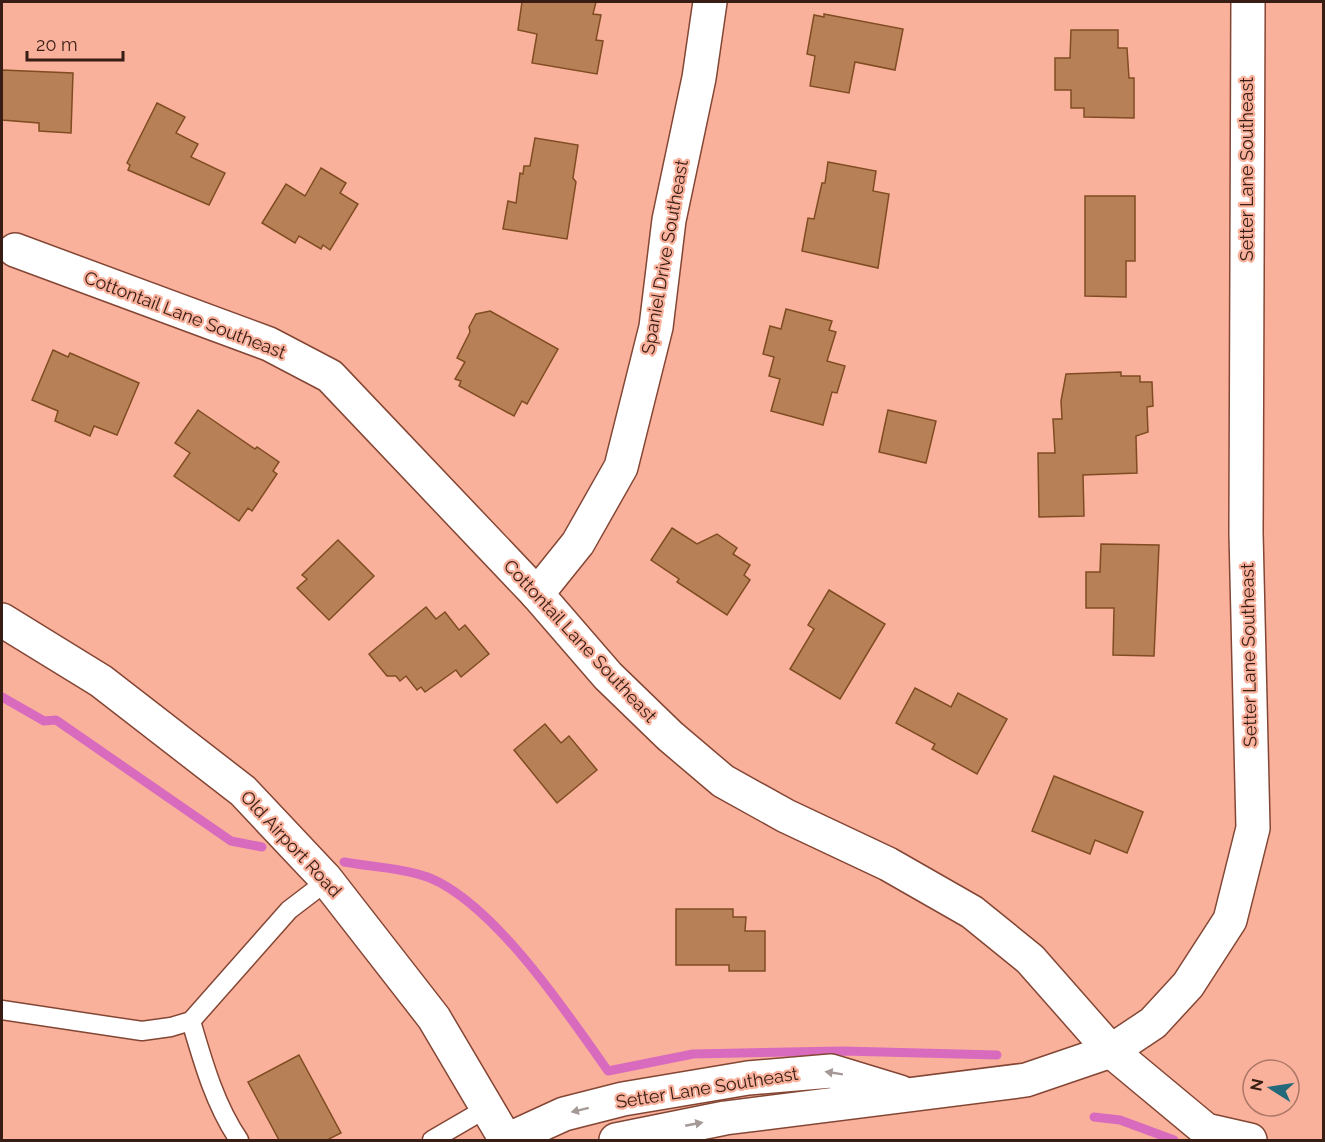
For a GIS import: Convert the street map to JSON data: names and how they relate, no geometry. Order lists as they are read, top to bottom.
{
  "streets": {
    "street": [
      "Setter Lane Southeast",
      "Spaniel Drive Southeast",
      "Cottontail Lane Southeast",
      "Old Airport Road"
    ]
  },
  "crossings": [
    ["Setter Lane Southeast", "Cottontail Lane Southeast"],
    ["Setter Lane Southeast", "Old Airport Road"],
    ["Spaniel Drive Southeast", "Cottontail Lane Southeast"]
  ],
  "scale_bar": "20 m",
  "north": "left"
}
